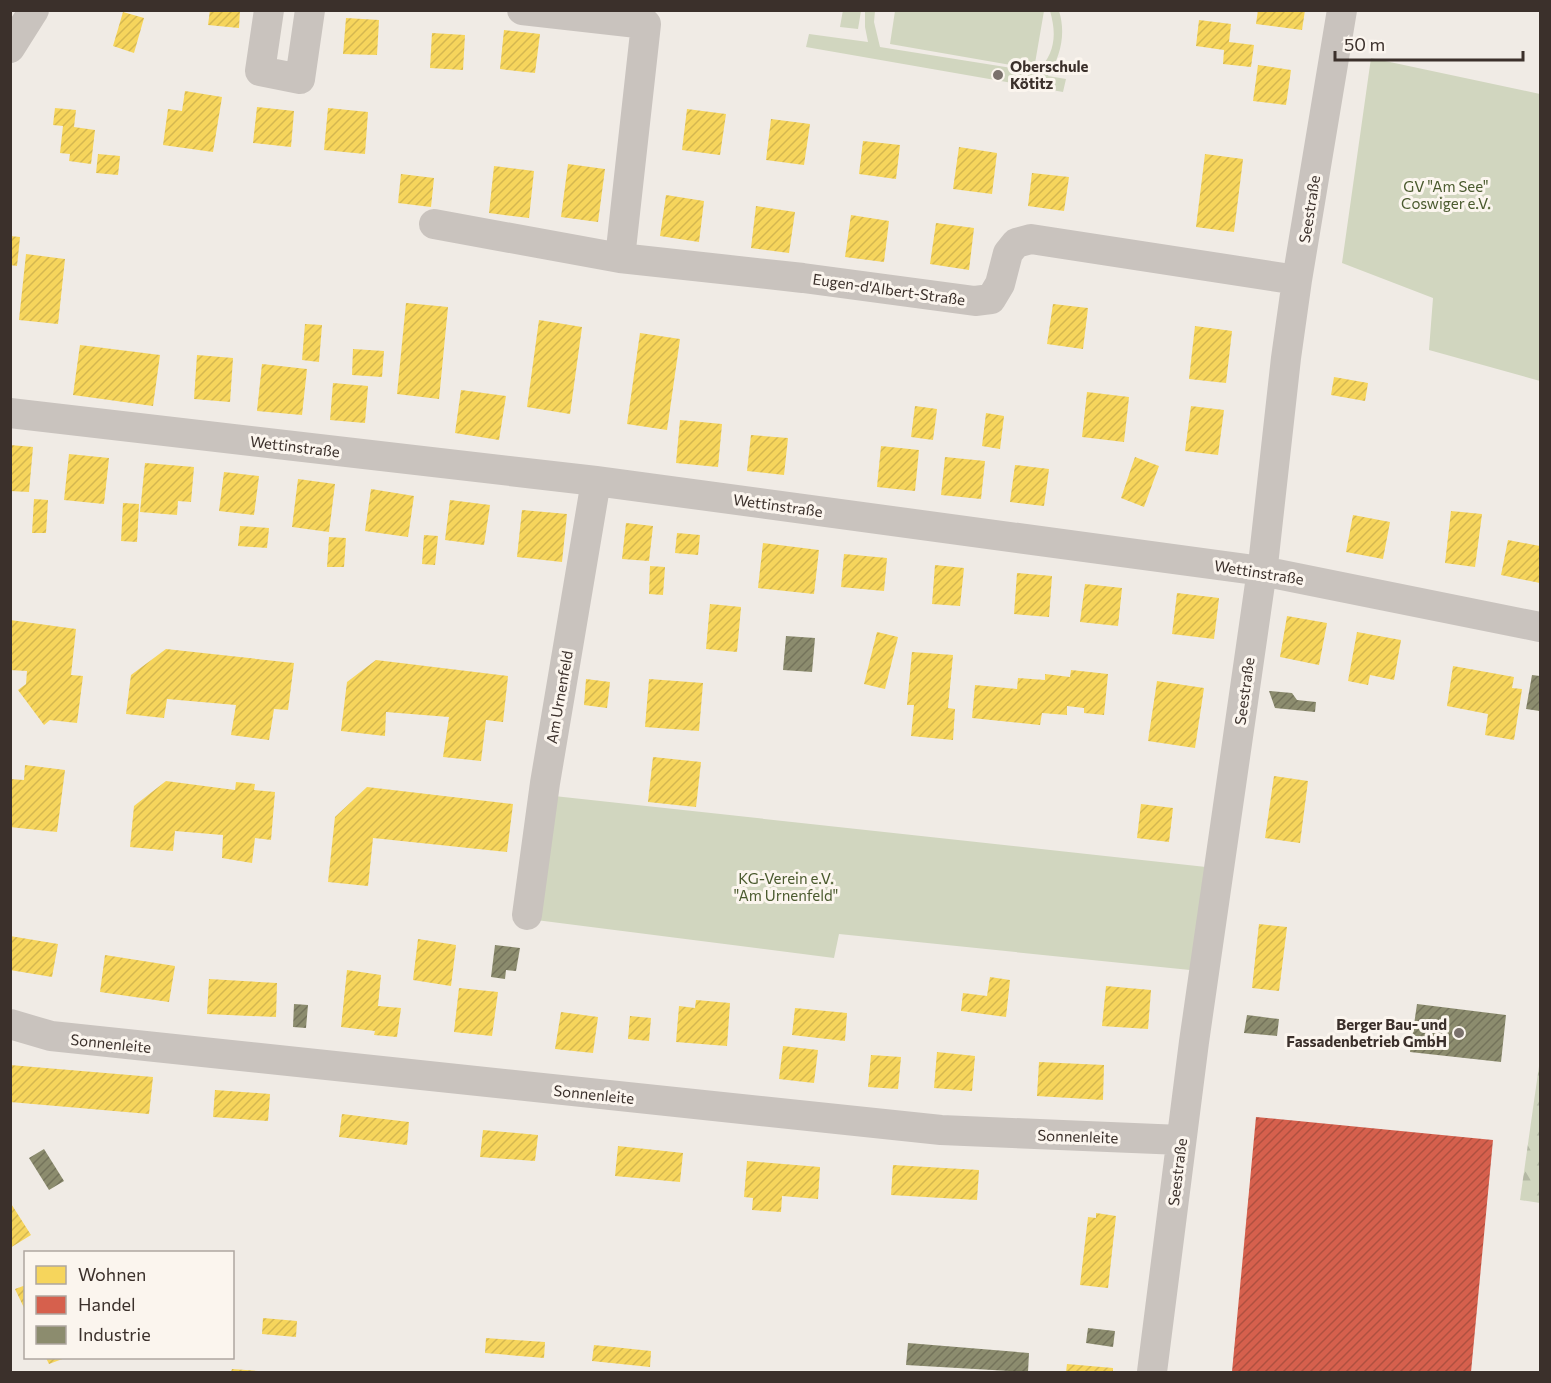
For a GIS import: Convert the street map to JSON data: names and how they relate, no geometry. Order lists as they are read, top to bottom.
{
  "streets": {
    "street": [
      "Seestraße",
      "Eugen-d'Albert-Straße",
      "Wettinstraße",
      "Am Urnenfeld",
      "Sonnenleite"
    ]
  },
  "crossings": [
    ["Seestraße", "Eugen-d'Albert-Straße"],
    ["Seestraße", "Wettinstraße"],
    ["Seestraße", "Sonnenleite"],
    ["Wettinstraße", "Am Urnenfeld"]
  ],
  "parks": ["GV \"Am See\" Coswiger e.V.", "KG-Verein e.V. \"Am Urnenfeld\""],
  "places": ["Oberschule Kötitz", "Berger Bau- und Fassadenbetrieb GmbH"],
  "legend": ["Wohnen", "Handel", "Industrie"],
  "scale_bar": "50 m"
}
